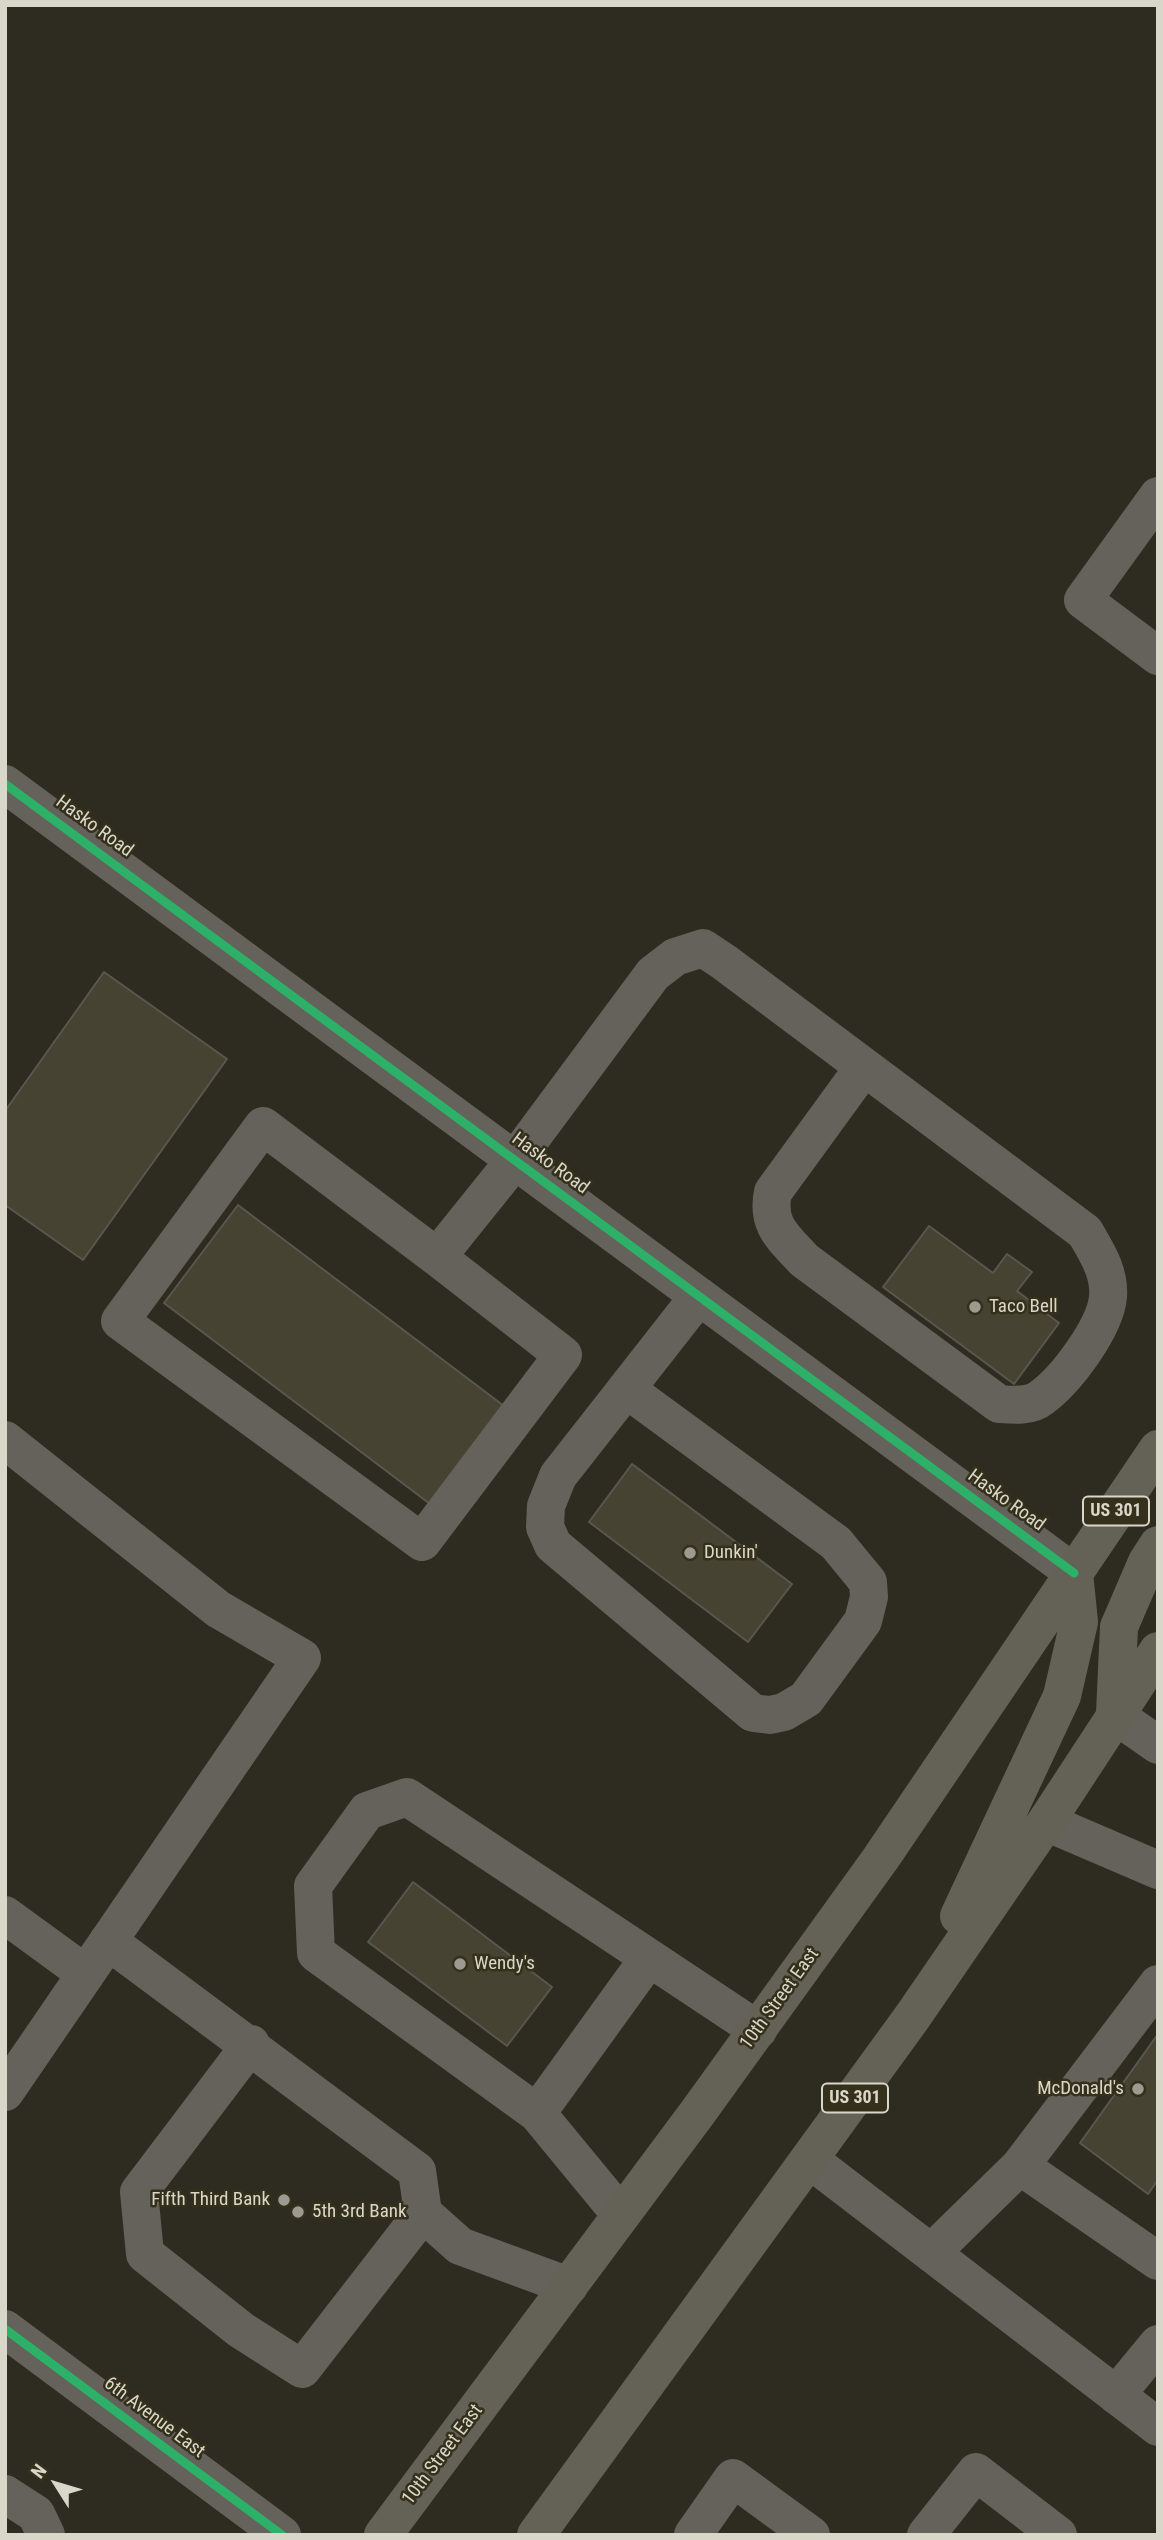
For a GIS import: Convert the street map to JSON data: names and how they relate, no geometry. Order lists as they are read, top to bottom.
{
  "streets": {
    "main road": ["US 301", "10th Street East"],
    "street": ["Hasko Road", "6th Avenue East"]
  },
  "crossings": [
    ["Hasko Road", "10th Street East"]
  ],
  "places": [
    "Taco Bell",
    "Dunkin'",
    "Wendy's",
    "McDonald's",
    "Fifth Third Bank",
    "5th 3rd Bank"
  ],
  "north": "top left"
}
